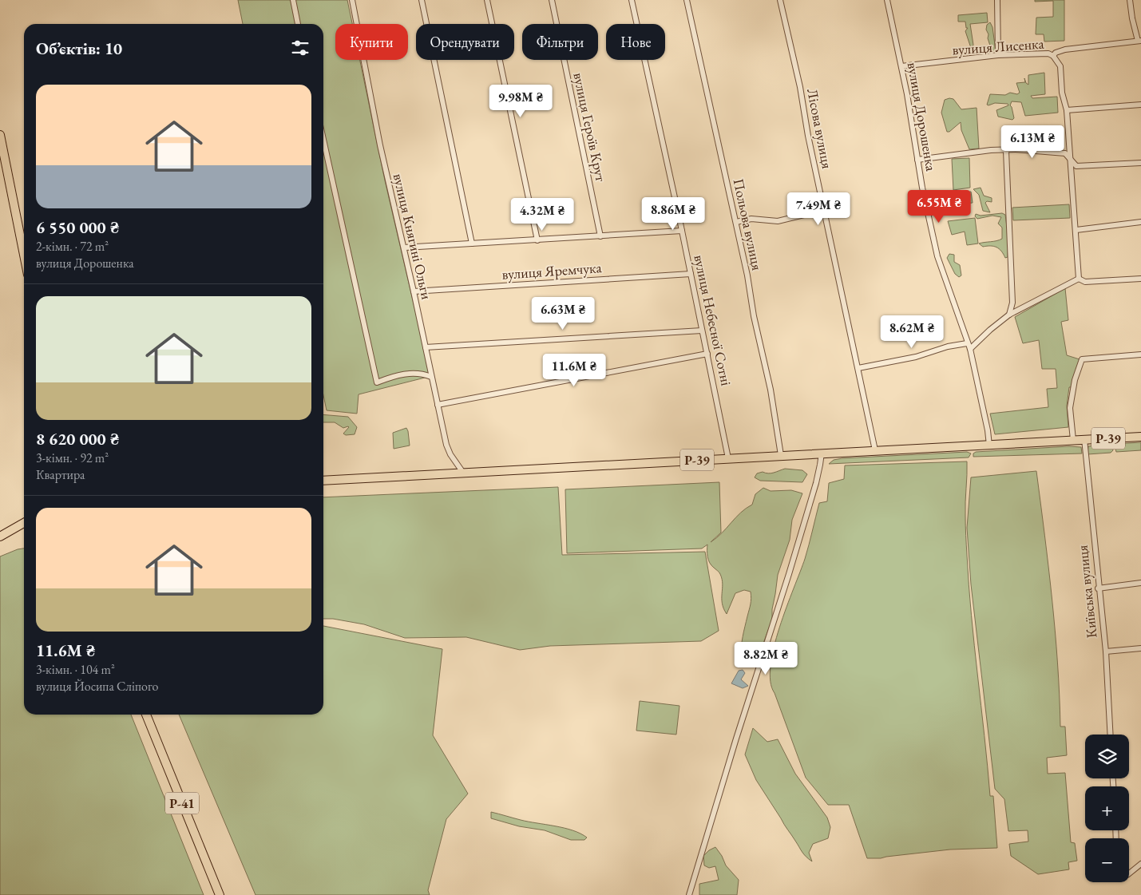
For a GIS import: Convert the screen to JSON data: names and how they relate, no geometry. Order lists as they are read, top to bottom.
{
  "streets": {
    "main road": ["Р-39", "Р-41"],
    "street": [
      "вулиця Лисенка",
      "вулиця Дорошенка",
      "вулиця Героїв Крут",
      "Лісова вулиця",
      "Польова вулиця",
      "вулиця Княгині Ольги",
      "вулиця Яремчука",
      "вулиця Небесної Сотні",
      "Київська вулиця"
    ]
  },
  "crossings": [
    ["вулиця Лисенка", "вулиця Дорошенка"],
    ["вулиця Дорошенка", "Р-39"],
    ["Лісова вулиця", "Р-39"],
    ["Польова вулиця", "Р-39"],
    ["вулиця Княгині Ольги", "вулиця Яремчука"],
    ["вулиця Княгині Ольги", "Р-39"],
    ["вулиця Яремчука", "вулиця Небесної Сотні"],
    ["вулиця Небесної Сотні", "Р-39"],
    ["Р-39", "Київська вулиця"]
  ],
  "page": {
    "chip": [
      "Купити",
      "Орендувати",
      "Фільтри",
      "Нове"
    ],
    "heading": "Об’єктів: 10",
    "list": [
      {
        "name": "6 550 000 ₴",
        "note": "2-кімн. · 72 m² · вулиця Дорошенка"
      },
      {
        "name": "8 620 000 ₴",
        "note": "3-кімн. · 92 m² · Квартира"
      },
      {
        "name": "11.6M ₴",
        "note": "3-кімн. · 104 m² · вулиця Йосипа Сліпого"
      }
    ],
    "price": [
      "9.98M ₴",
      "6.13M ₴",
      "6.55M ₴",
      "7.49M ₴",
      "8.86M ₴",
      "4.32M ₴",
      "6.63M ₴",
      "8.62M ₴",
      "11.6M ₴",
      "8.82M ₴"
    ],
    "map_buttons": ["+", "−"]
  }
}
